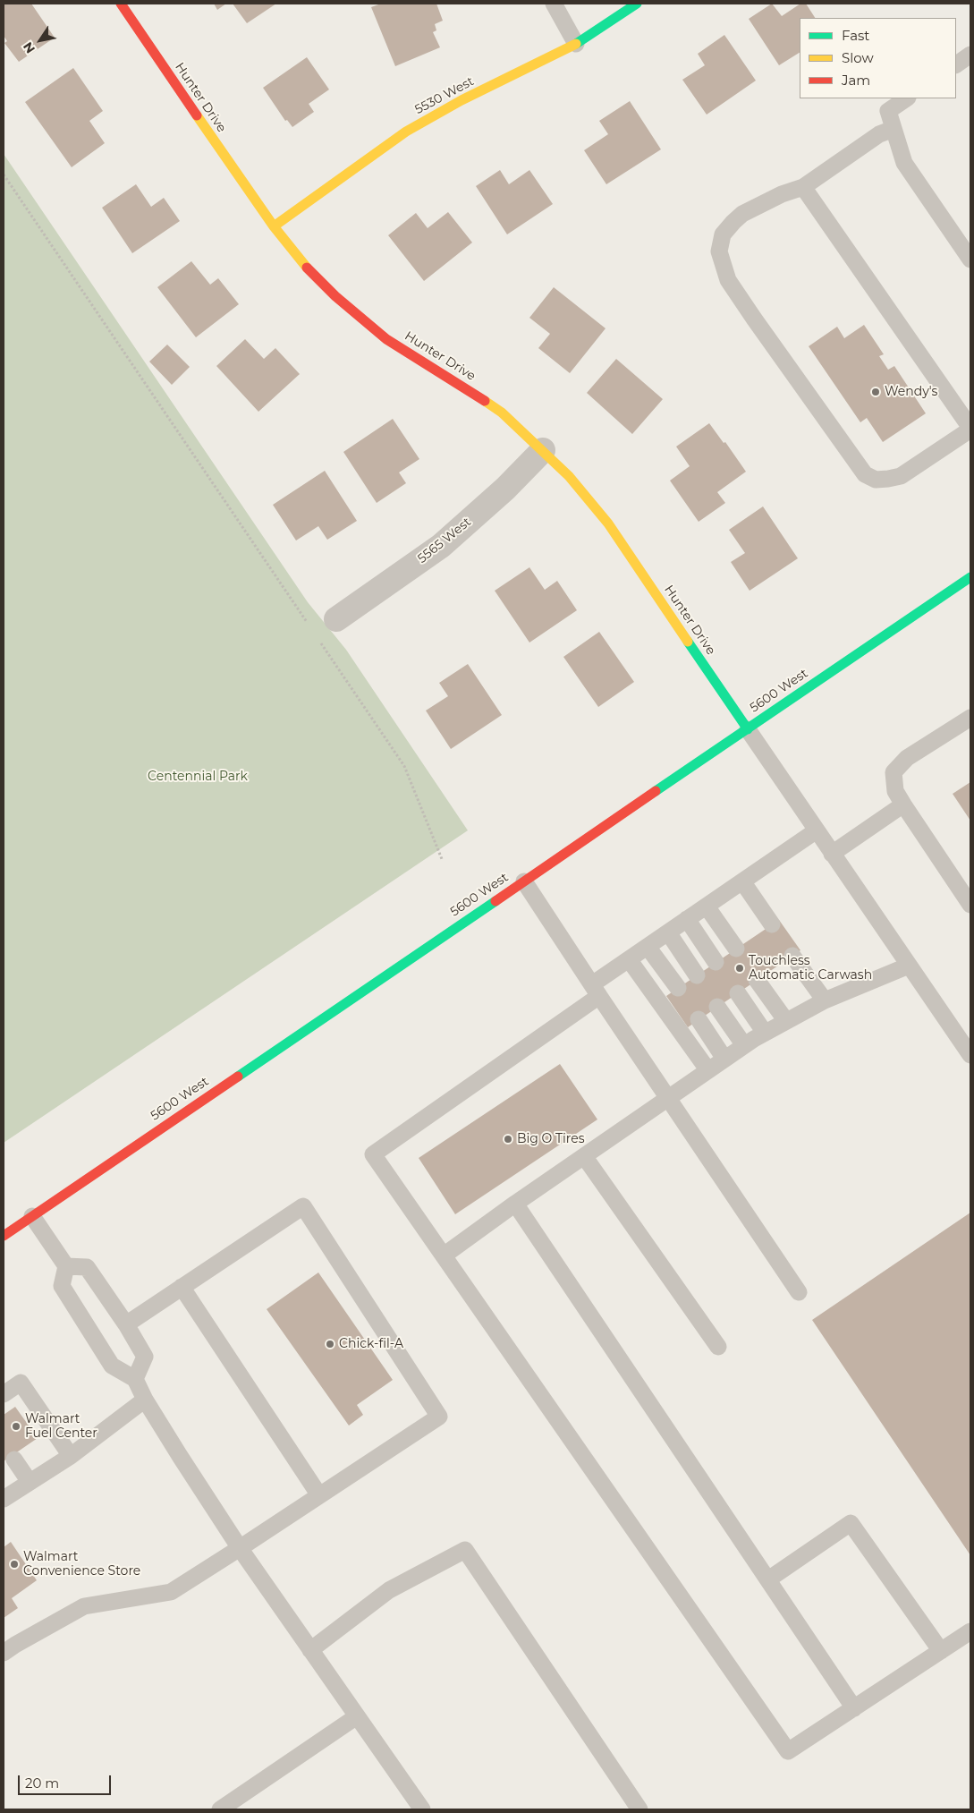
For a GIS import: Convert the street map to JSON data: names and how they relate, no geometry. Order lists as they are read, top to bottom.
{
  "streets": {
    "street": [
      "5530 West",
      "Hunter Drive",
      "5565 West",
      "5600 West"
    ]
  },
  "crossings": [
    ["5530 West", "Hunter Drive"],
    ["Hunter Drive", "5565 West"],
    ["Hunter Drive", "5600 West"]
  ],
  "parks": ["Centennial Park"],
  "places": [
    "Wendy's",
    "Touchless Automatic Carwash",
    "Big O Tires",
    "Chick-fil-A",
    "Walmart Fuel Center",
    "Walmart Convenience Store"
  ],
  "legend": ["Fast", "Slow", "Jam"],
  "scale_bar": "20 m",
  "north": "bottom left"
}
